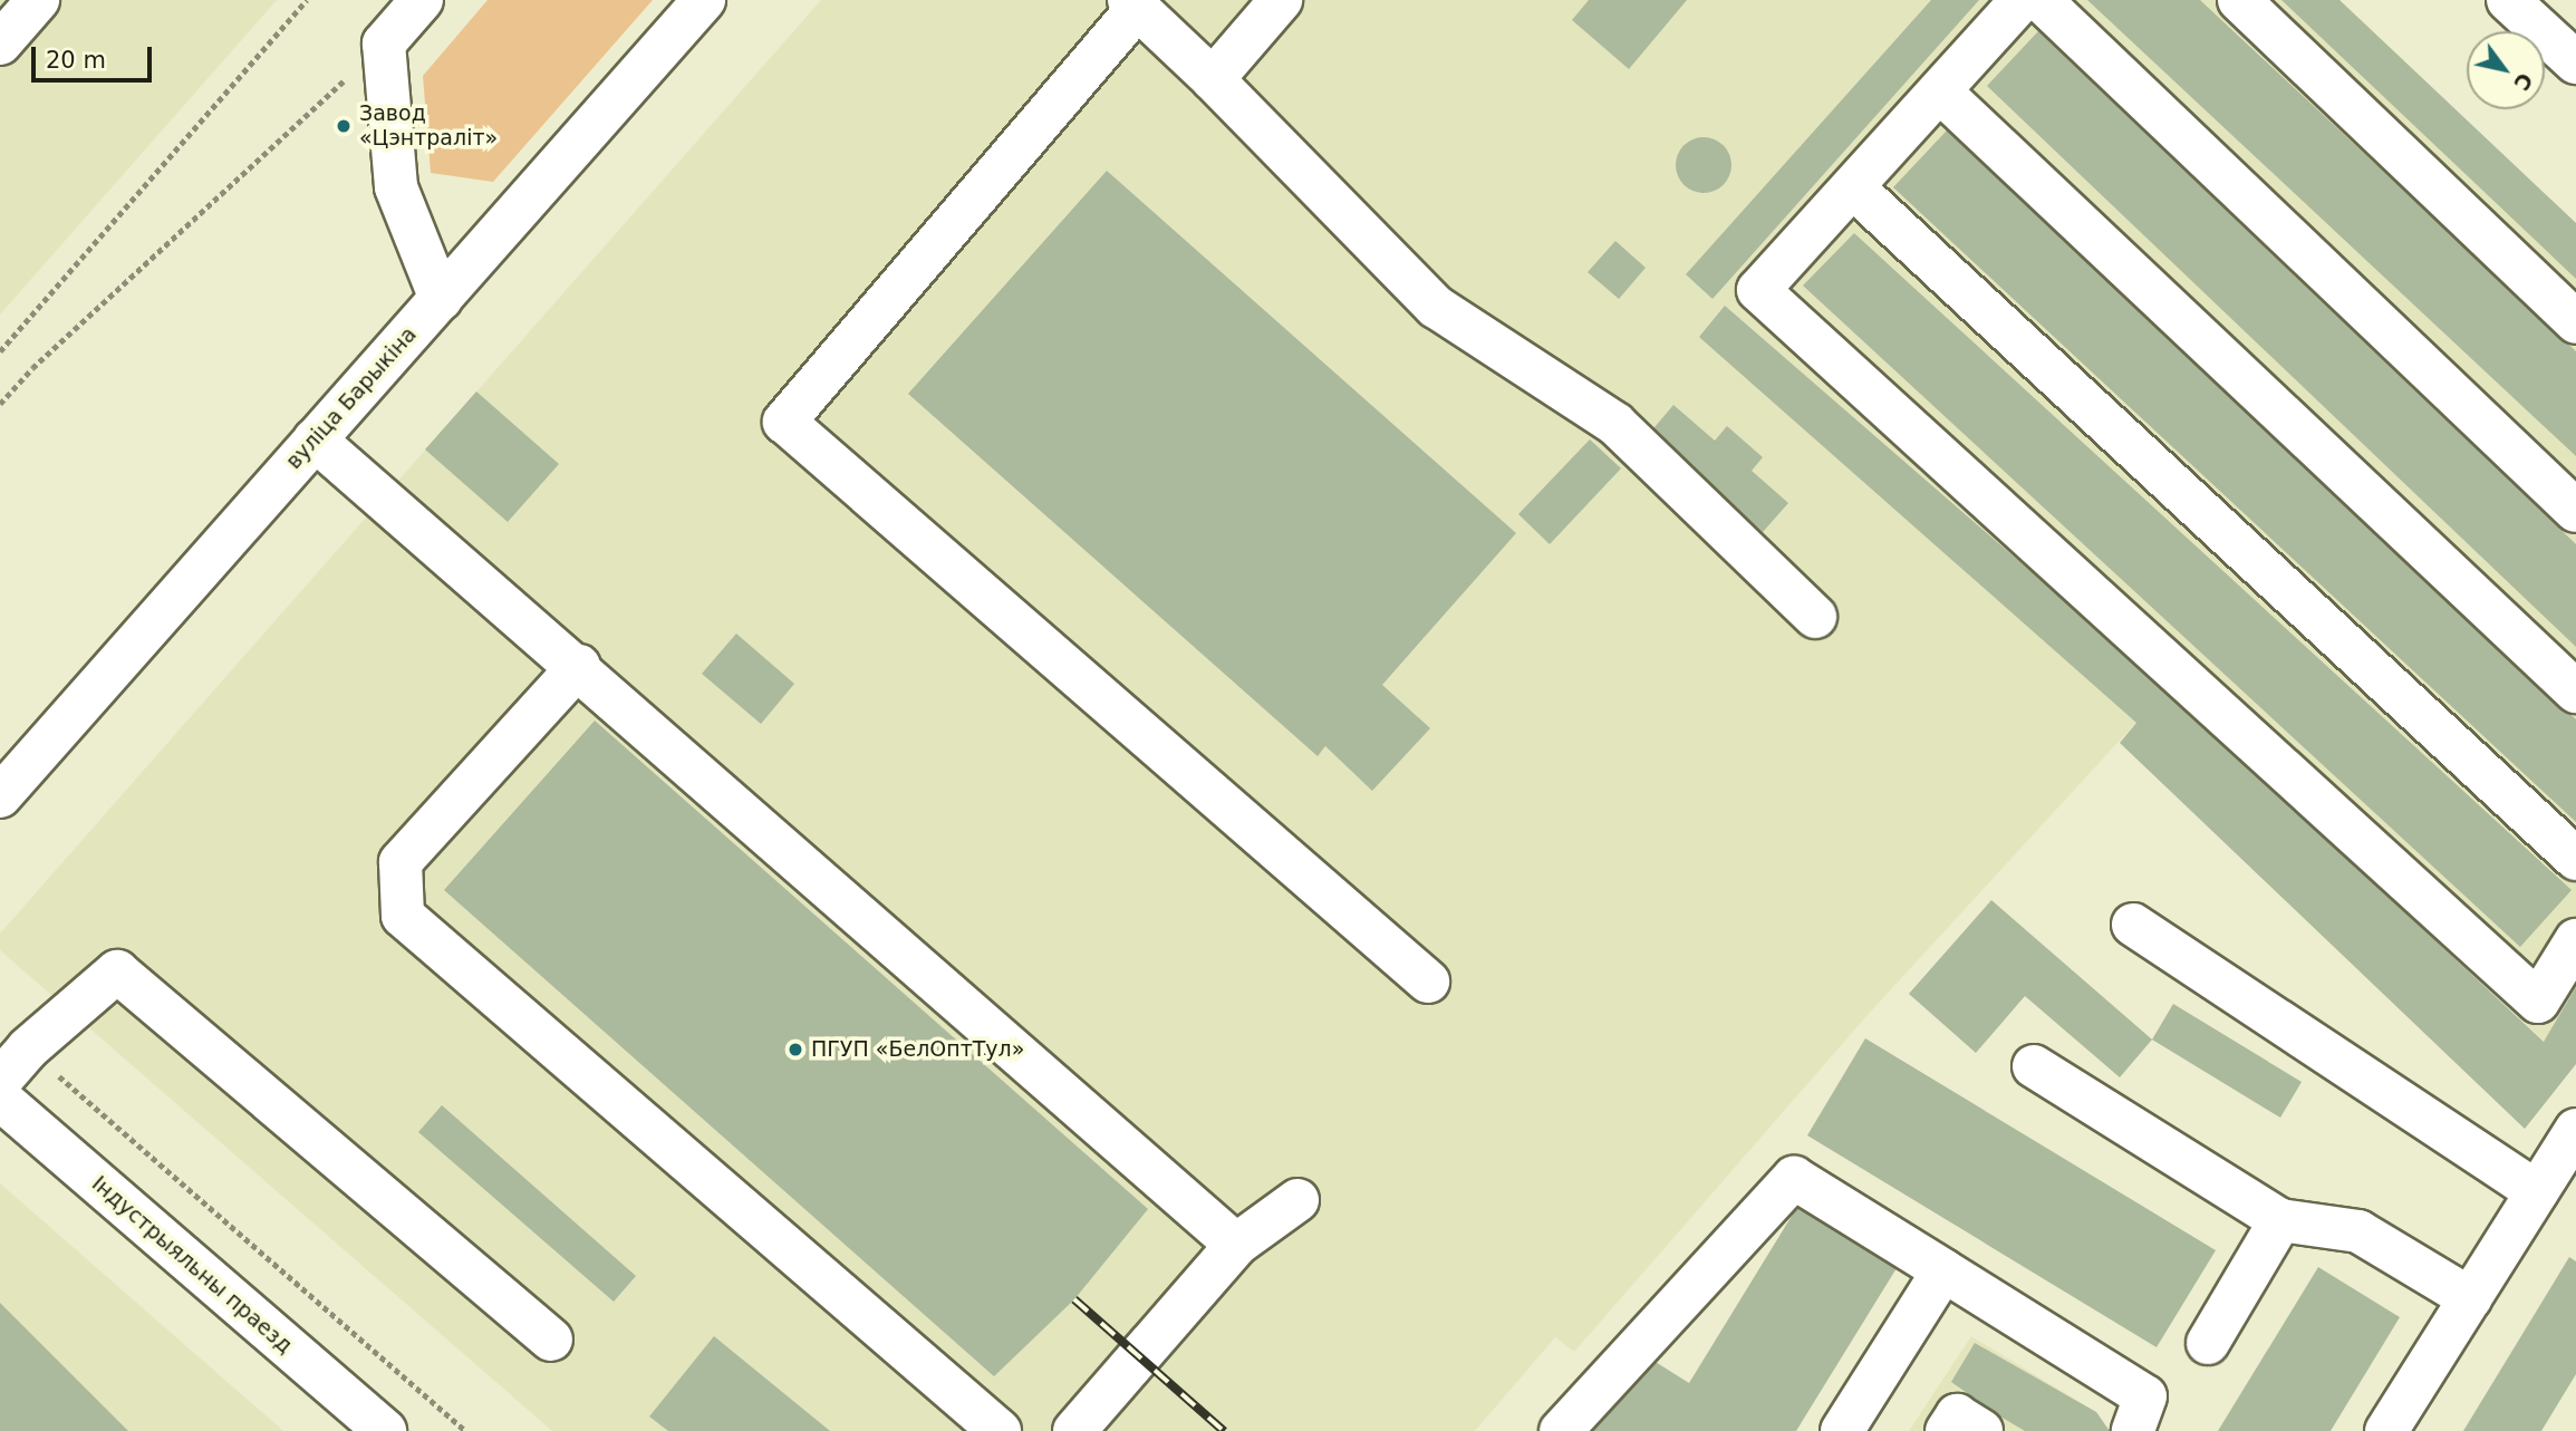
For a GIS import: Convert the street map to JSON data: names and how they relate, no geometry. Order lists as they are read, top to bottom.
{
  "streets": {
    "main road": ["вуліца Барыкіна", "Індустрыяльны праезд"]
  },
  "places": ["Завод «Цэнтраліт»", "ПГУП «БелОптТул»"],
  "scale_bar": "20 m",
  "north": "bottom right"
}
